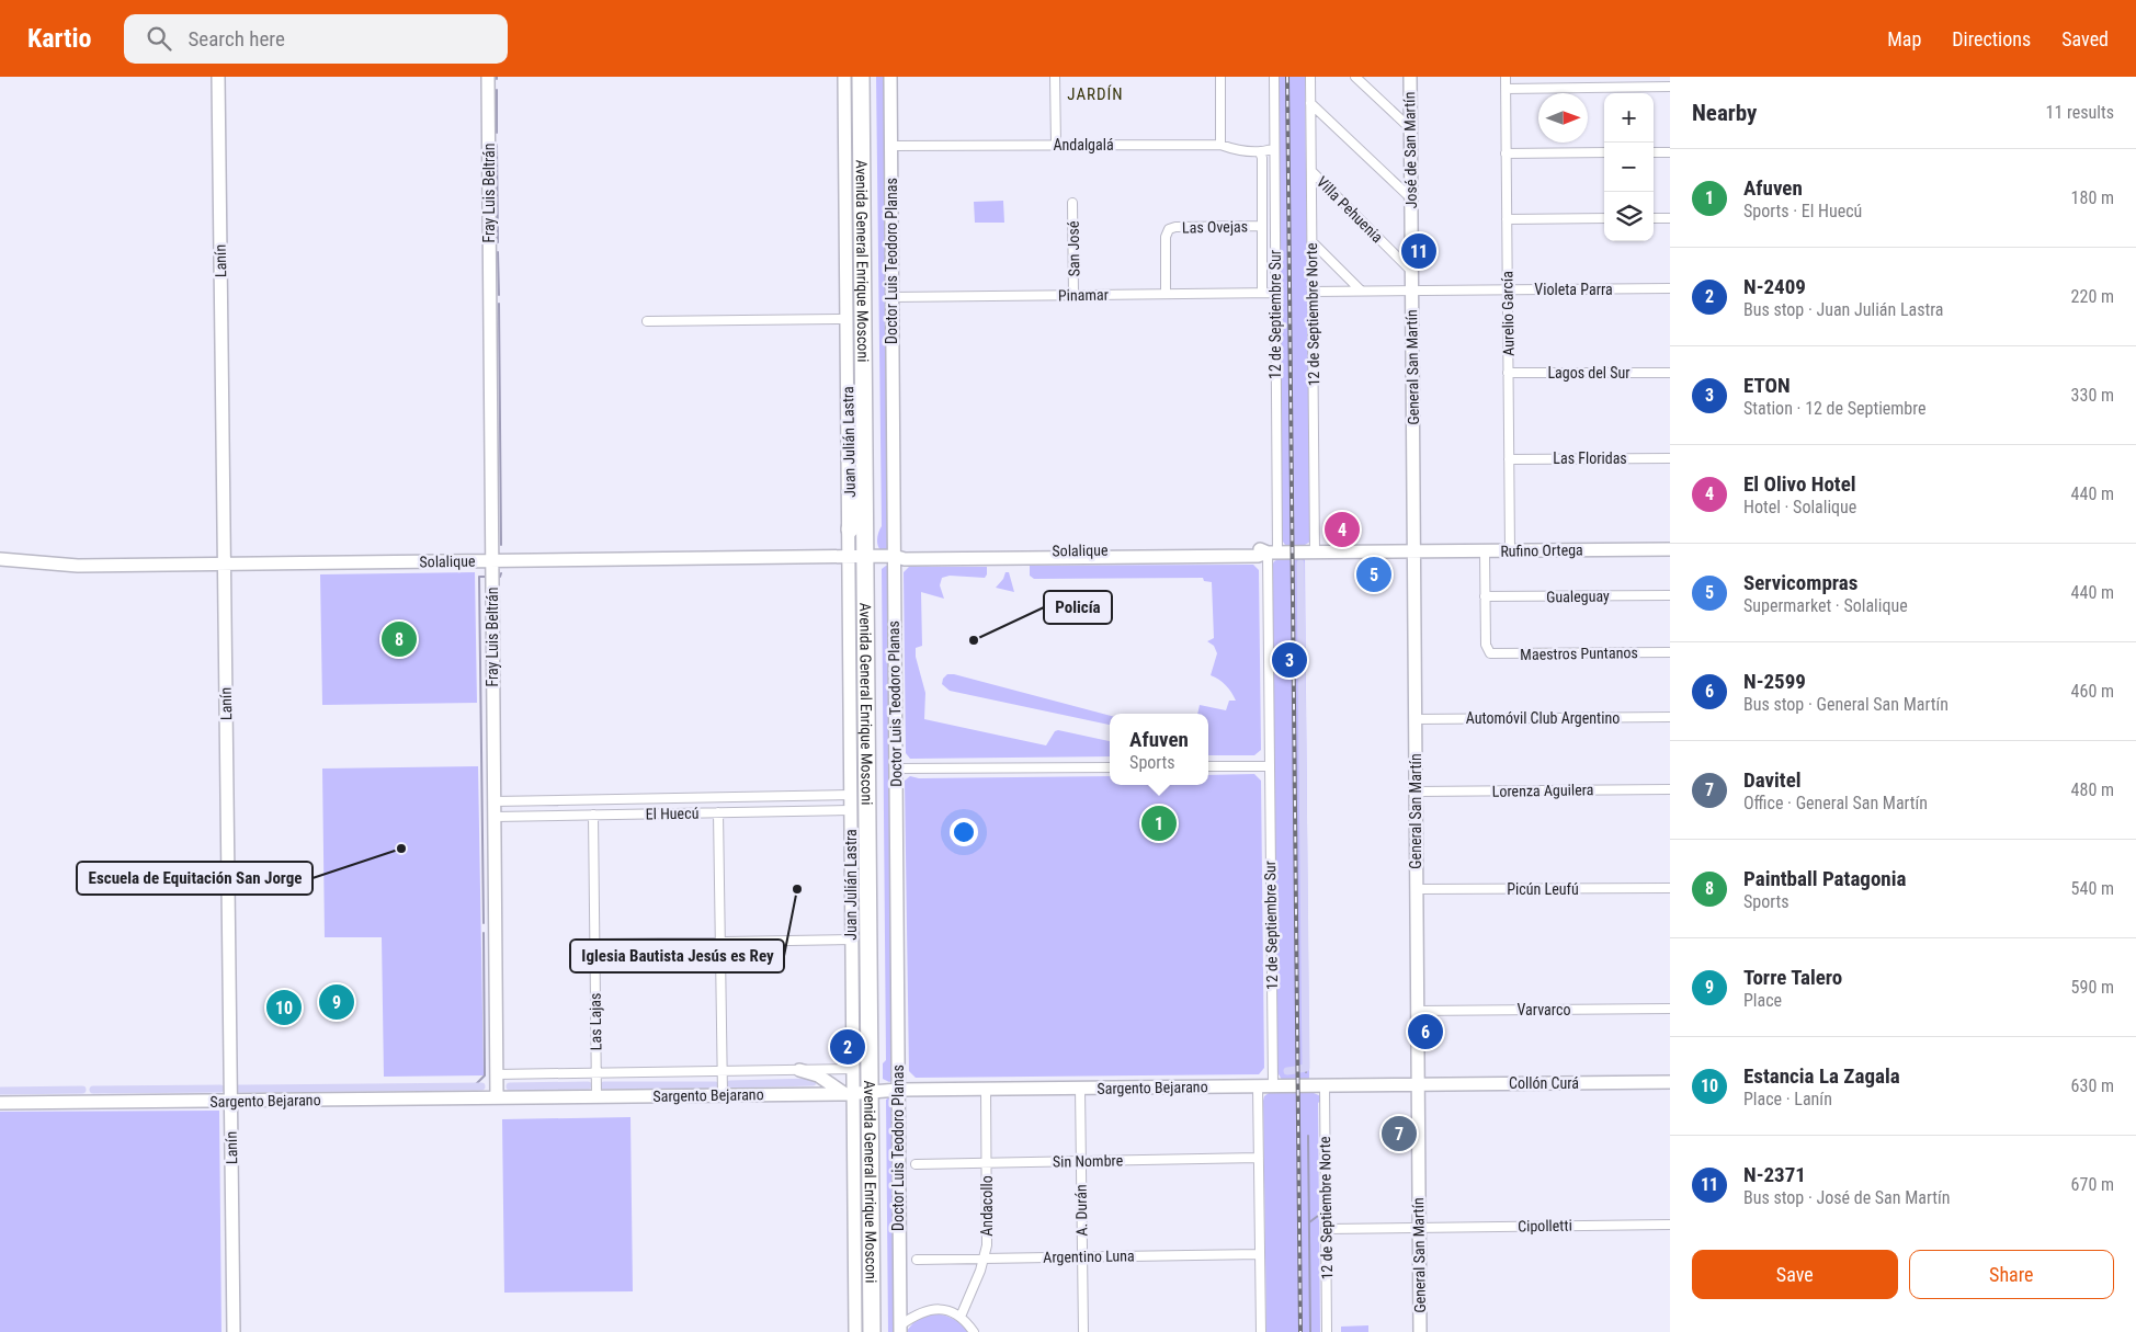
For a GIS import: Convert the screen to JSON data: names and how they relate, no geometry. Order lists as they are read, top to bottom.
{
  "streets": {
    "highway": ["Avenida General Enrique Mosconi"],
    "main road": [
      "José de San Martín",
      "Fray Luis Beltrán",
      "Lanín",
      "Doctor Luis Teodoro Planas",
      "General San Martín",
      "Juan Julián Lastra",
      "Solalique",
      "Rufino Ortega",
      "Collón Curá",
      "Sargento Bejarano"
    ],
    "street": [
      "Andalgalá",
      "Villa Pehuenia",
      "Las Ovejas",
      "San José",
      "Violeta Parra",
      "Pinamar",
      "Aurelio García",
      "12 de Septiembre Sur",
      "12 de Septiembre Norte",
      "Lagos del Sur",
      "Las Floridas",
      "Gualeguay",
      "Maestros Puntanos",
      "Automóvil Club Argentino",
      "Lorenza Aguilera",
      "El Huecú",
      "Picún Leufú",
      "Varvarco",
      "Las Lajas",
      "Sin Nombre",
      "Andacollo",
      "A. Durán",
      "Cipolletti",
      "Argentino Luna"
    ]
  },
  "crossings": [
    ["Andalgalá", "Doctor Luis Teodoro Planas"],
    ["Andalgalá", "12 de Septiembre Sur"],
    ["José de San Martín", "Villa Pehuenia"],
    ["José de San Martín", "Violeta Parra"],
    ["José de San Martín", "General San Martín"],
    ["Fray Luis Beltrán", "Solalique"],
    ["Fray Luis Beltrán", "El Huecú"],
    ["Fray Luis Beltrán", "Sargento Bejarano"],
    ["Villa Pehuenia", "12 de Septiembre Norte"],
    ["Las Ovejas", "Pinamar"],
    ["San José", "Pinamar"],
    ["Lanín", "Solalique"],
    ["Lanín", "Sargento Bejarano"],
    ["Avenida General Enrique Mosconi", "Juan Julián Lastra"],
    ["Avenida General Enrique Mosconi", "Solalique"],
    ["Avenida General Enrique Mosconi", "Sargento Bejarano"],
    ["Doctor Luis Teodoro Planas", "Pinamar"],
    ["Doctor Luis Teodoro Planas", "Solalique"],
    ["Doctor Luis Teodoro Planas", "Sargento Bejarano"],
    ["Violeta Parra", "Aurelio García"],
    ["Violeta Parra", "General San Martín"],
    ["Pinamar", "12 de Septiembre Sur"],
    ["Aurelio García", "Lagos del Sur"],
    ["Aurelio García", "Las Floridas"],
    ["Aurelio García", "Rufino Ortega"],
    ["12 de Septiembre Sur", "Solalique"],
    ["12 de Septiembre Sur", "Sargento Bejarano"],
    ["12 de Septiembre Norte", "Solalique"],
    ["12 de Septiembre Norte", "Sargento Bejarano"],
    ["General San Martín", "Solalique"],
    ["General San Martín", "Rufino Ortega"],
    ["General San Martín", "Automóvil Club Argentino"],
    ["General San Martín", "Lorenza Aguilera"],
    ["General San Martín", "Picún Leufú"],
    ["General San Martín", "Varvarco"],
    ["General San Martín", "Collón Curá"],
    ["General San Martín", "Sargento Bejarano"],
    ["General San Martín", "Cipolletti"],
    ["Juan Julián Lastra", "Solalique"],
    ["Juan Julián Lastra", "El Huecú"],
    ["Juan Julián Lastra", "Sargento Bejarano"],
    ["Solalique", "Rufino Ortega"],
    ["Gualeguay", "Maestros Puntanos"],
    ["El Huecú", "Las Lajas"],
    ["Las Lajas", "Sargento Bejarano"],
    ["Collón Curá", "Sargento Bejarano"],
    ["Sargento Bejarano", "Andacollo"],
    ["Sargento Bejarano", "A. Durán"],
    ["Sin Nombre", "Andacollo"],
    ["Sin Nombre", "A. Durán"],
    ["Andacollo", "Argentino Luna"],
    ["A. Durán", "Argentino Luna"]
  ],
  "districts": ["JARDÍN"],
  "places": ["Policía", "Escuela de Equitación San Jorge", "Iglesia Bautista Jesús es Rey"],
  "north": "right",
  "page": {
    "header": "Kartio",
    "search": "Search here",
    "nav": ["Map", "Directions", "Saved"],
    "heading": ["Nearby", "11 results"],
    "map_buttons": ["+", "−"],
    "list": [
      {
        "mark": "1",
        "name": "Afuven",
        "note": "Sports · El Huecú",
        "value": "180 m"
      },
      {
        "mark": "2",
        "name": "N-2409",
        "note": "Bus stop · Juan Julián Lastra",
        "value": "220 m"
      },
      {
        "mark": "3",
        "name": "ETON",
        "note": "Station · 12 de Septiembre",
        "value": "330 m"
      },
      {
        "mark": "4",
        "name": "El Olivo Hotel",
        "note": "Hotel · Solalique",
        "value": "440 m"
      },
      {
        "mark": "5",
        "name": "Servicompras",
        "note": "Supermarket · Solalique",
        "value": "440 m"
      },
      {
        "mark": "6",
        "name": "N-2599",
        "note": "Bus stop · General San Martín",
        "value": "460 m"
      },
      {
        "mark": "7",
        "name": "Davitel",
        "note": "Office · General San Martín",
        "value": "480 m"
      },
      {
        "mark": "8",
        "name": "Paintball Patagonia",
        "note": "Sports",
        "value": "540 m"
      },
      {
        "mark": "9",
        "name": "Torre Talero",
        "note": "Place",
        "value": "590 m"
      },
      {
        "mark": "10",
        "name": "Estancia La Zagala",
        "note": "Place · Lanín",
        "value": "630 m"
      },
      {
        "mark": "11",
        "name": "N-2371",
        "note": "Bus stop · José de San Martín",
        "value": "670 m"
      }
    ],
    "pins": [
      "11",
      "4",
      "5",
      "8",
      "3",
      "1",
      "9",
      "10",
      "6",
      "2",
      "7"
    ],
    "popup": ["Afuven", "Sports"],
    "buttons": ["Save", "Share"]
  }
}
